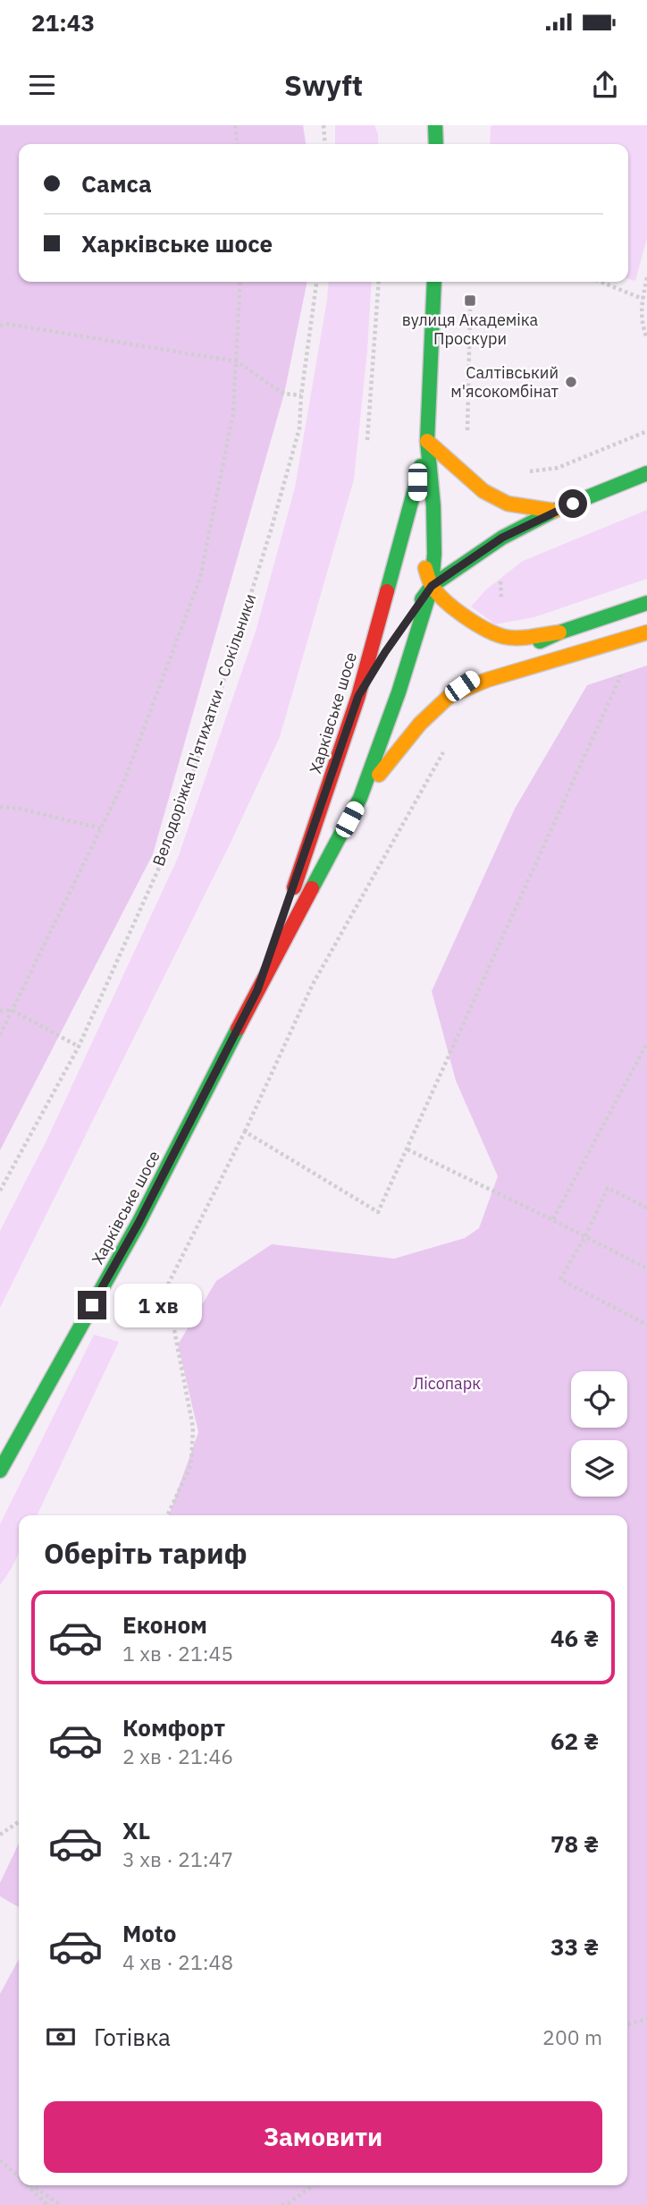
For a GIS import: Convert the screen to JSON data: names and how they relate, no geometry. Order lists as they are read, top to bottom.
{
  "streets": {
    "main road": ["Харківське шосе"],
    "path": ["Велодоріжка П'ятихатки - Сокільники"]
  },
  "parks": ["Лісопарк"],
  "places": {
    "transit": ["вулиця Академіка Проскури"],
    "other": ["Салтівський м'ясокомбінат"]
  },
  "page": {
    "status": "21:43",
    "header": "Swyft",
    "banner": ["Самса", "Харківське шосе"],
    "bubble": "1 хв",
    "heading": "Оберіть тариф",
    "list": [
      {
        "name": "Економ",
        "note": "1 хв · 21:45",
        "value": "46 ₴"
      },
      {
        "name": "Комфорт",
        "note": "2 хв · 21:46",
        "value": "62 ₴"
      },
      {
        "name": "XL",
        "note": "3 хв · 21:47",
        "value": "78 ₴"
      },
      {
        "name": "Moto",
        "note": "4 хв · 21:48",
        "value": "33 ₴"
      }
    ],
    "pay": ["Готівка", "200 m"],
    "buttons": "Замовити"
  }
}
